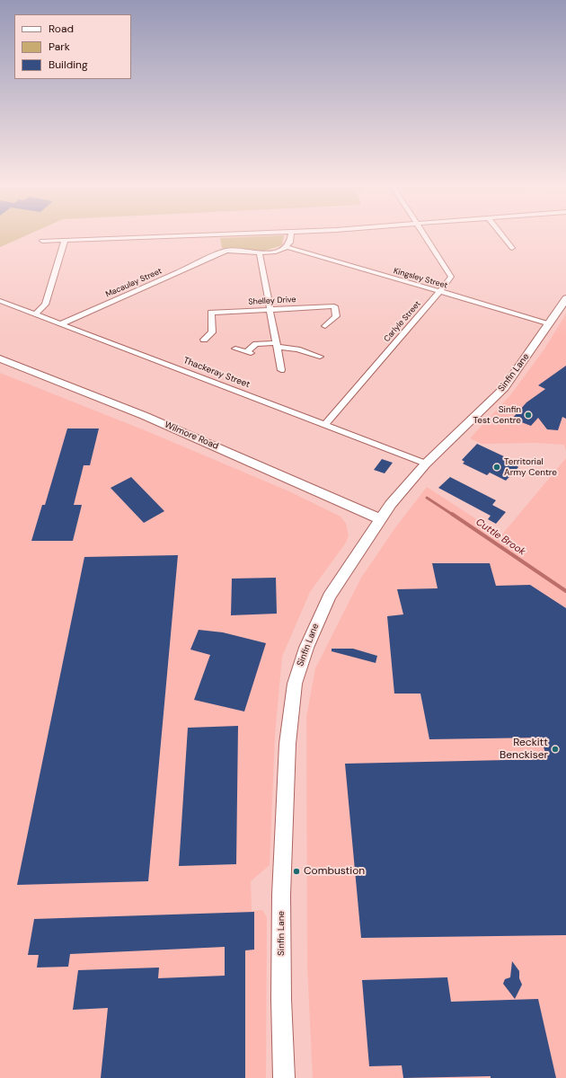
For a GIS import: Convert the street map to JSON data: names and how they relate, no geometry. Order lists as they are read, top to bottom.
{
  "streets": {
    "street": [
      "Kingsley Street",
      "Macaulay Street",
      "Shelley Drive",
      "Carlyle Street",
      "Thackeray Street",
      "Sinfin Lane",
      "Wilmore Road"
    ]
  },
  "crossings": [
    ["Kingsley Street", "Carlyle Street"],
    ["Kingsley Street", "Sinfin Lane"],
    ["Macaulay Street", "Thackeray Street"],
    ["Carlyle Street", "Thackeray Street"],
    ["Thackeray Street", "Sinfin Lane"],
    ["Sinfin Lane", "Wilmore Road"]
  ],
  "water": ["Cuttle Brook"],
  "places": [
    "Sinfin Test Centre",
    "Territorial Army Centre",
    "Reckitt Benckiser",
    "Combustion"
  ],
  "legend": ["Road", "Park", "Building"]
}
